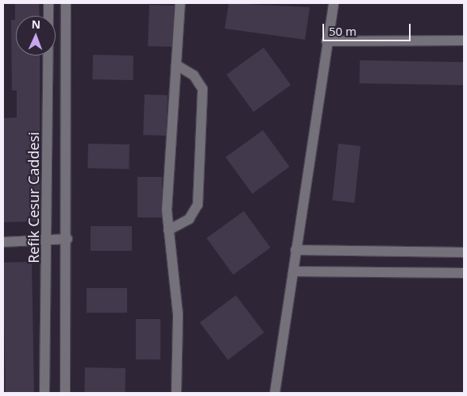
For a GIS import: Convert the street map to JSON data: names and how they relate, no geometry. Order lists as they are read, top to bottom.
{
  "streets": {
    "street": ["Refik Cesur Caddesi"]
  },
  "scale_bar": "50 m",
  "north": "top"
}
